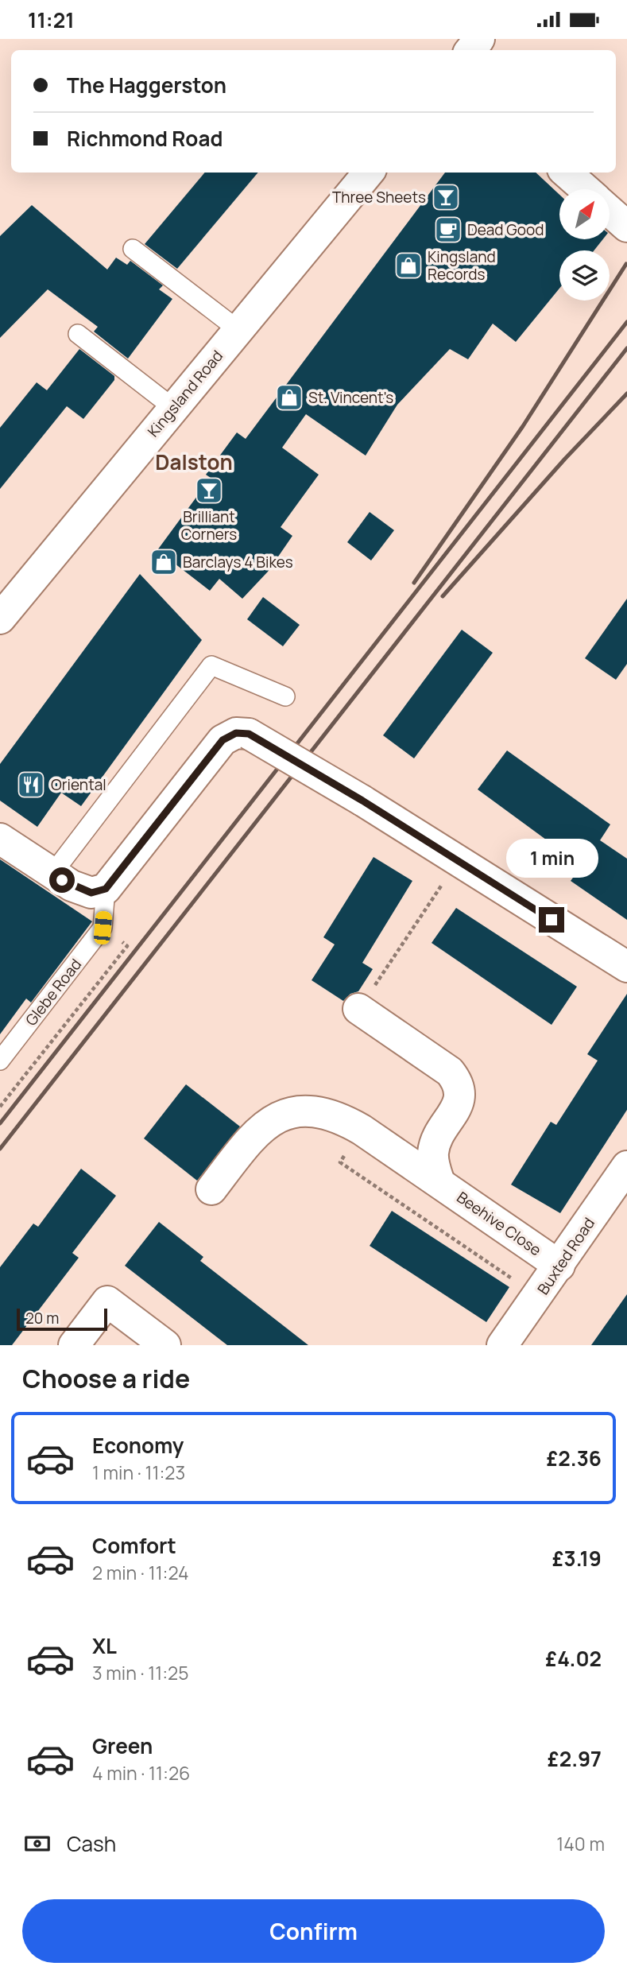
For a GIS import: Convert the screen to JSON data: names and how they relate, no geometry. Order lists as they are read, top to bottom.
{
  "streets": {
    "main road": ["Kingsland Road", "Beehive Close", "Buxted Road"],
    "lane": ["Glebe Road"]
  },
  "crossings": [
    ["Beehive Close", "Buxted Road"]
  ],
  "districts": ["Dalston"],
  "places": {
    "bar": ["Three Sheets", "Brilliant Corners"],
    "cafe": ["Dead Good"],
    "shop": ["Kingsland Records", "St. Vincent's", "Barclays 4 Bikes"],
    "restaurant": ["Oriental"]
  },
  "scale_bar": "20 m",
  "north": "top right",
  "page": {
    "status": "11:21",
    "banner": ["The Haggerston", "Richmond Road"],
    "bubble": "1 min",
    "scale": "20 m",
    "heading": "Choose a ride",
    "list": [
      {
        "name": "Economy",
        "note": "1 min · 11:23",
        "value": "£2.36"
      },
      {
        "name": "Comfort",
        "note": "2 min · 11:24",
        "value": "£3.19"
      },
      {
        "name": "XL",
        "note": "3 min · 11:25",
        "value": "£4.02"
      },
      {
        "name": "Green",
        "note": "4 min · 11:26",
        "value": "£2.97"
      }
    ],
    "pay": ["Cash", "140 m"],
    "buttons": "Confirm"
  }
}
